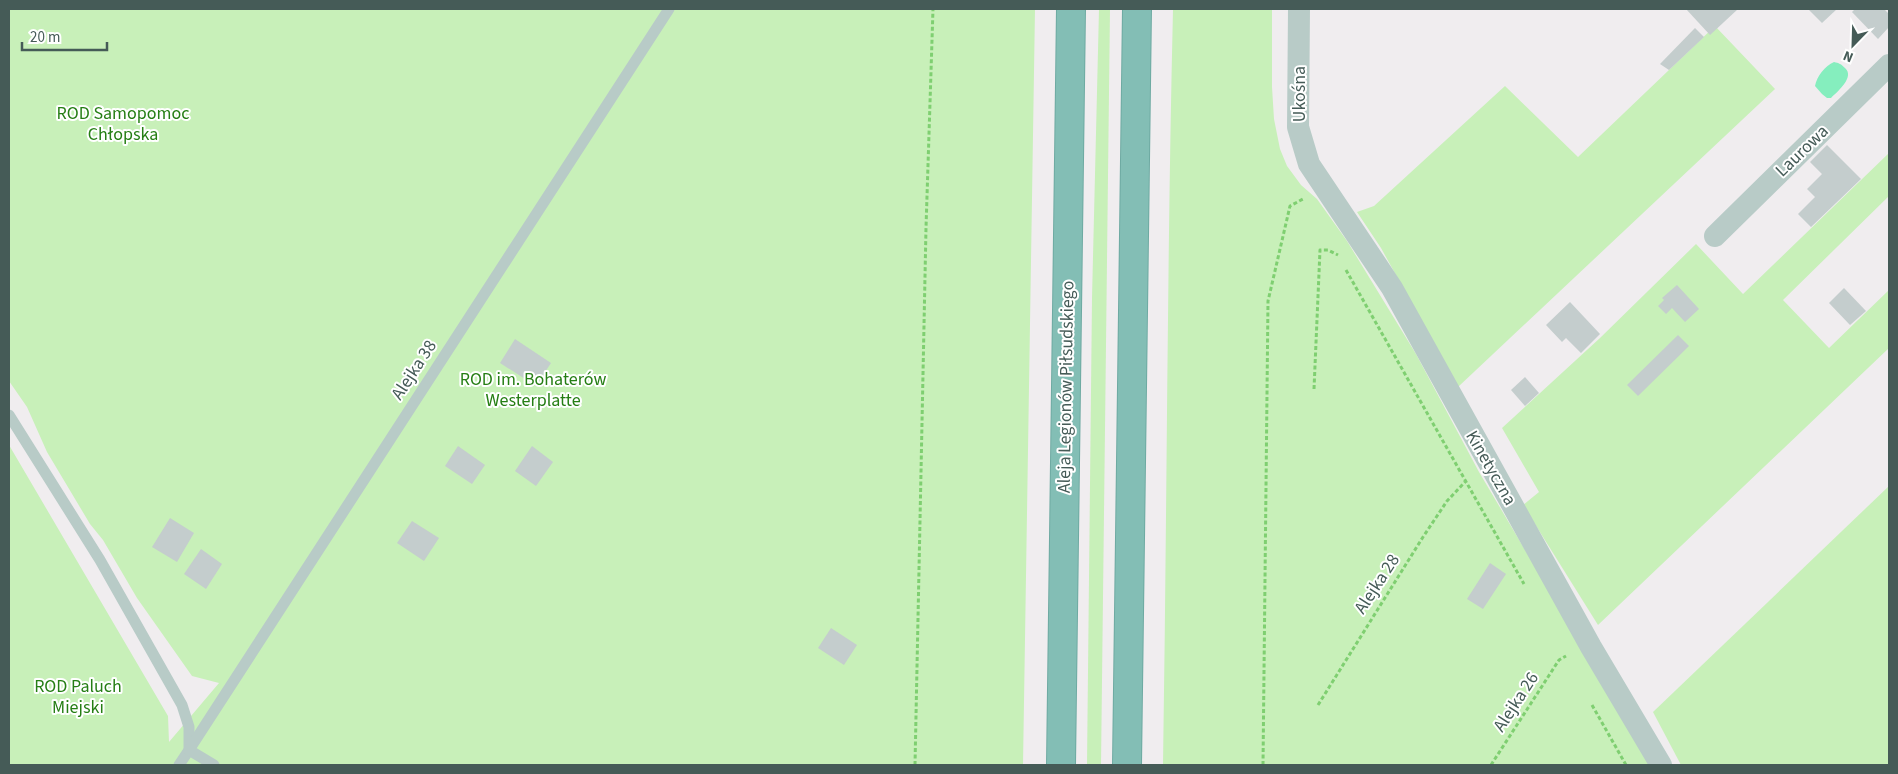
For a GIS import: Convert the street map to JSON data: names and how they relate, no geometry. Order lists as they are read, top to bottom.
{
  "streets": {
    "highway": ["Aleja Legionów Piłsudskiego"],
    "street": ["Ukośna", "Laurowa", "Kinetyczna"],
    "lane": ["Alejka 38"],
    "path": ["Alejka 28", "Alejka 26"]
  },
  "crossings": [
    ["Ukośna", "Kinetyczna"]
  ],
  "parks": ["ROD Samopomoc Chłopska", "ROD im. Bohaterów Westerplatte", "ROD Paluch Miejski"],
  "scale_bar": "20 m",
  "north": "bottom left"
}
